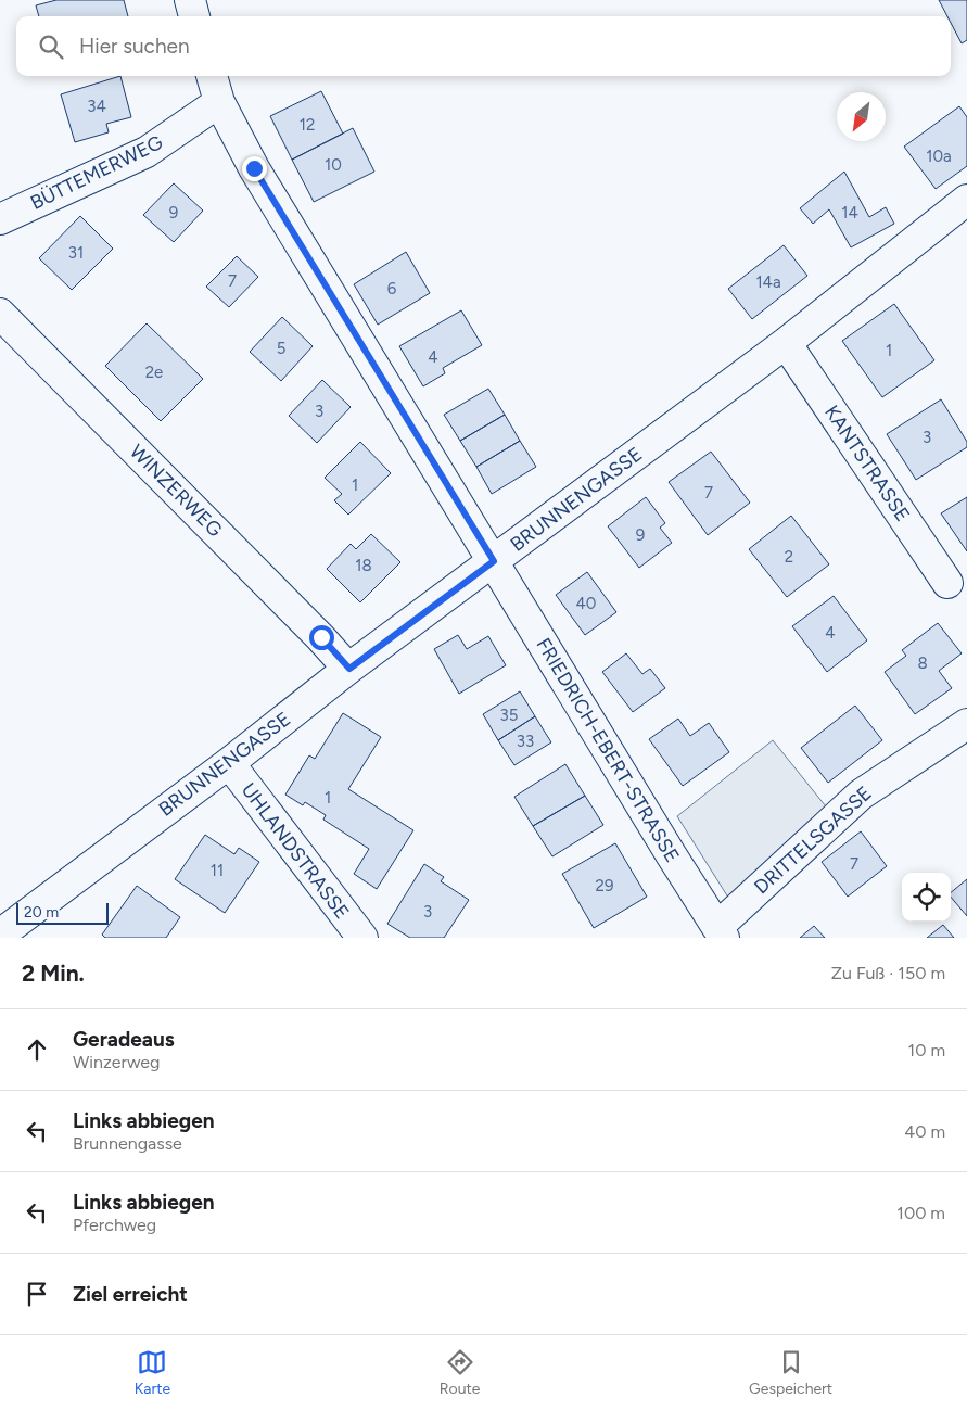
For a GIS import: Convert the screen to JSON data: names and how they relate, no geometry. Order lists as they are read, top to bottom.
{
  "streets": {
    "street": [
      "BÜTTEMERWEG",
      "KANTSTRASSE",
      "WINZERWEG",
      "BRUNNENGASSE",
      "FRIEDRICH-EBERT-STRASSE",
      "DRITTELSGASSE",
      "UHLANDSTRASSE"
    ]
  },
  "crossings": [
    ["BÜTTEMERWEG", "FRIEDRICH-EBERT-STRASSE"],
    ["KANTSTRASSE", "BRUNNENGASSE"],
    ["WINZERWEG", "BRUNNENGASSE"],
    ["BRUNNENGASSE", "FRIEDRICH-EBERT-STRASSE"],
    ["BRUNNENGASSE", "UHLANDSTRASSE"],
    ["FRIEDRICH-EBERT-STRASSE", "DRITTELSGASSE"]
  ],
  "house_numbers": [
    "34",
    "12",
    "10a",
    "10",
    "9",
    "14",
    "31",
    "7",
    "14a",
    "6",
    "5",
    "1",
    "4",
    "2e",
    "3",
    "3",
    "1",
    "7",
    "9",
    "2",
    "18",
    "40",
    "4",
    "8",
    "35",
    "33",
    "1",
    "7",
    "11",
    "29",
    "3"
  ],
  "scale_bar": "20 m",
  "north": "bottom left",
  "page": {
    "search": "Hier suchen",
    "scale": "20 m",
    "heading": ["2 Min.", "Zu Fuß · 150 m"],
    "list": [
      ["Geradeaus", "Winzerweg", "10 m"],
      ["Links abbiegen", "Brunnengasse", "40 m"],
      ["Links abbiegen", "Pferchweg", "100 m"],
      "Ziel erreicht"
    ],
    "nav": ["Karte", "Route", "Gespeichert"]
  }
}
